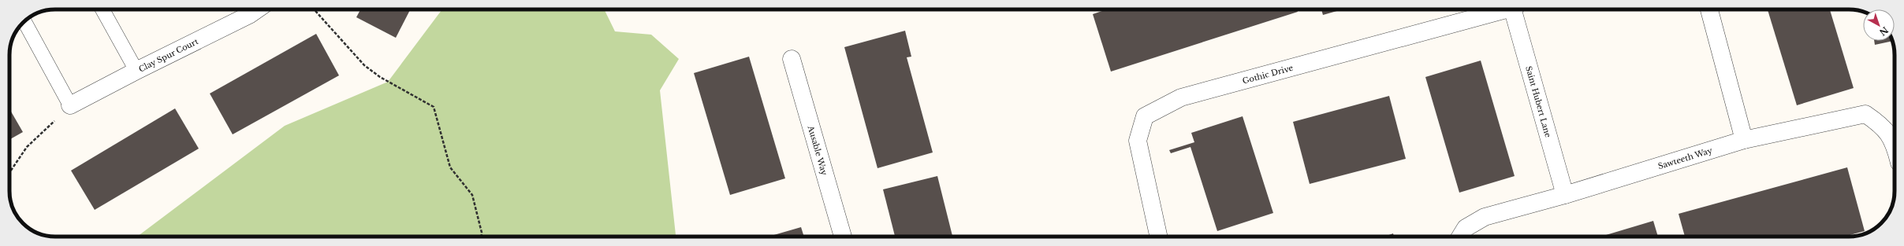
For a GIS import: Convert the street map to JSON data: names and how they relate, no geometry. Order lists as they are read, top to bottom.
{
  "streets": {
    "street": [
      "Clay Spur Court",
      "Gothic Drive",
      "Saint Hubert Lane",
      "Ausable Way",
      "Sawteeth Way"
    ]
  },
  "crossings": [
    ["Saint Hubert Lane", "Sawteeth Way"]
  ],
  "north": "bottom right"
}
